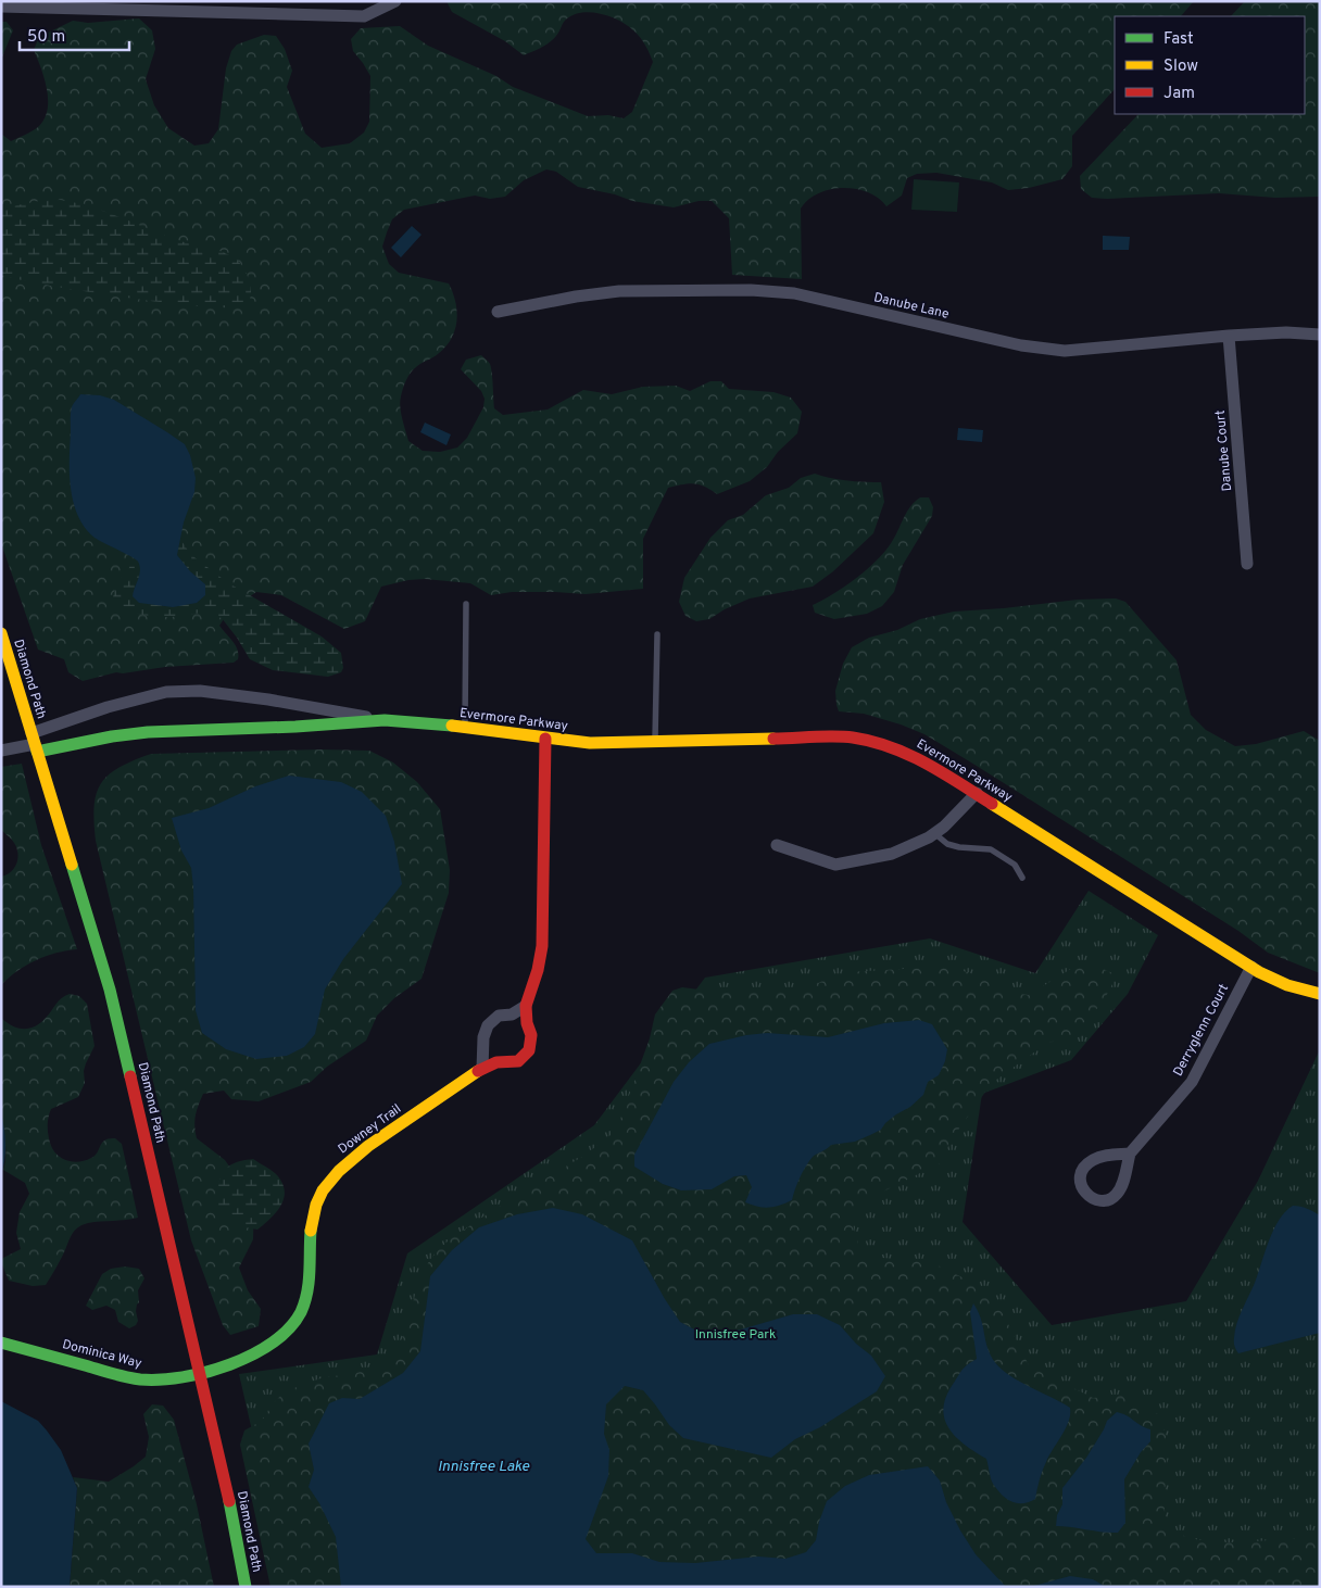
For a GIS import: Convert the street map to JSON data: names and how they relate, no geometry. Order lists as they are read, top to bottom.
{
  "streets": {
    "street": [
      "Danube Lane",
      "Danube Court",
      "Diamond Path",
      "Evermore Parkway",
      "Derryglenn Court",
      "Downey Trail",
      "Dominica Way"
    ]
  },
  "crossings": [
    ["Danube Lane", "Danube Court"],
    ["Diamond Path", "Evermore Parkway"],
    ["Diamond Path", "Downey Trail"],
    ["Diamond Path", "Dominica Way"],
    ["Evermore Parkway", "Derryglenn Court"],
    ["Evermore Parkway", "Downey Trail"],
    ["Downey Trail", "Dominica Way"]
  ],
  "water": ["Innisfree Lake"],
  "parks": ["Innisfree Park"],
  "legend": ["Fast", "Slow", "Jam"],
  "scale_bar": "50 m"
}
